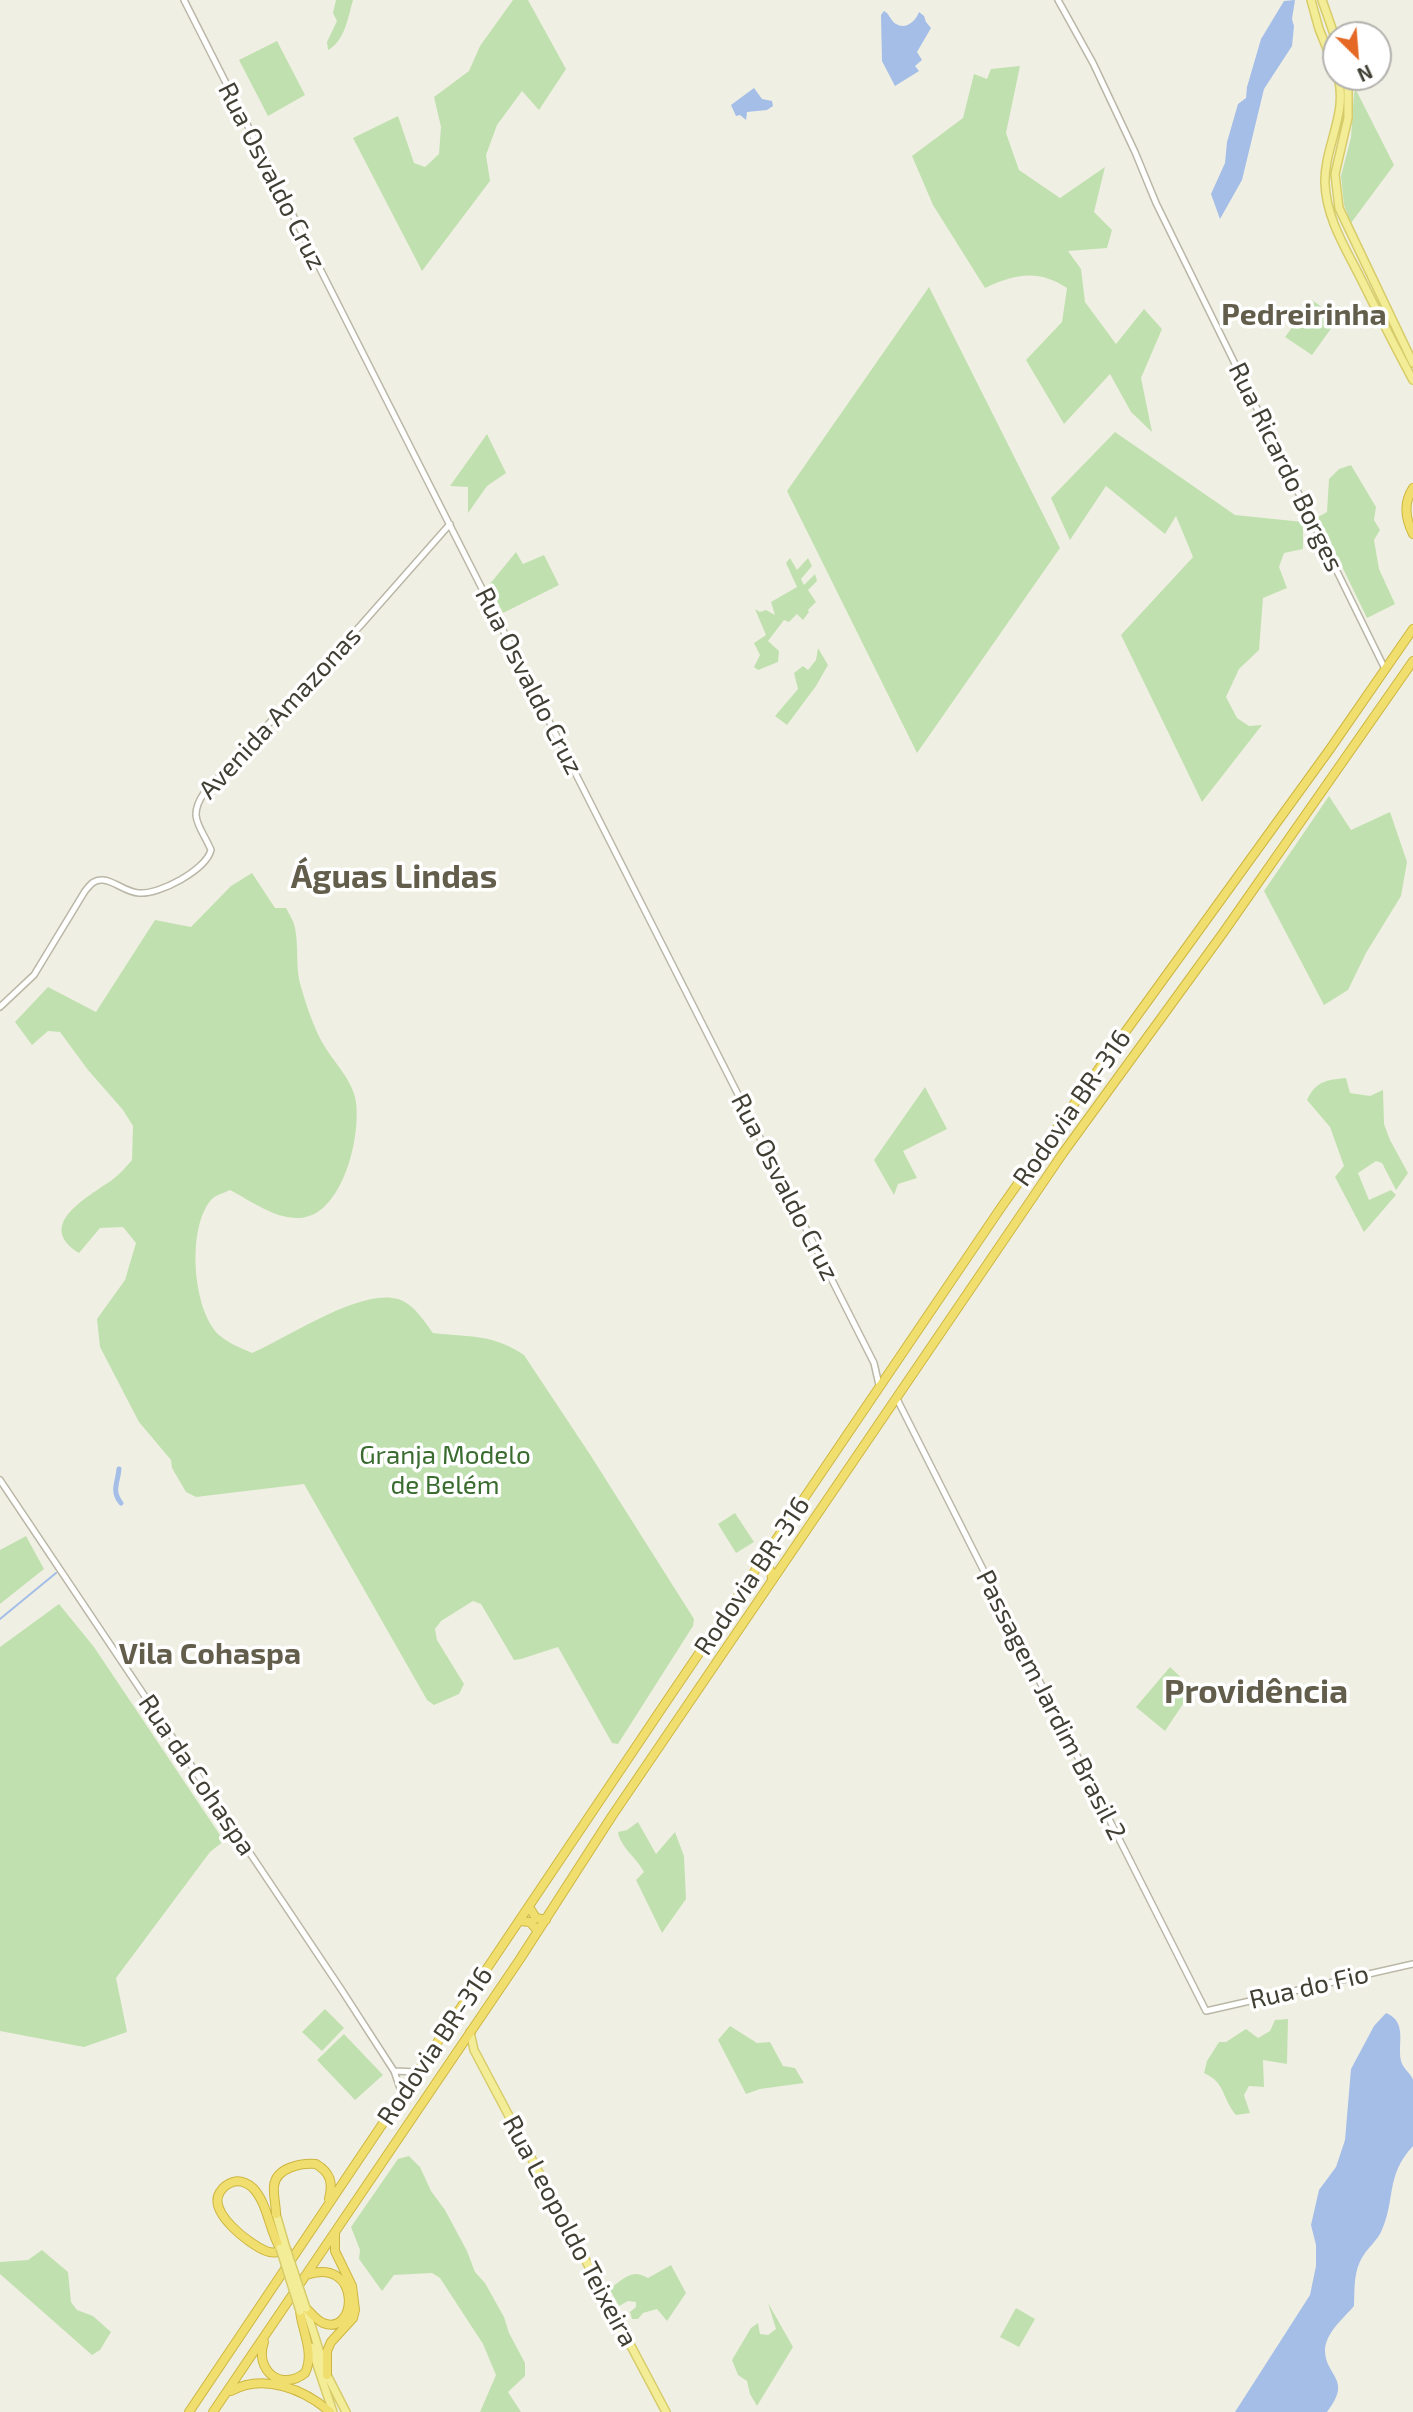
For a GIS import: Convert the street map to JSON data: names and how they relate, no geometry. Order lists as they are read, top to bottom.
{
  "streets": {
    "highway": ["Rodovia BR-316"],
    "main road": ["Rua Leopoldo Teixeira"],
    "street": [
      "Rua Osvaldo Cruz",
      "Rua Ricardo Borges",
      "Avenida Amazonas",
      "Passagem Jardim Brasil 2",
      "Rua da Cohaspa",
      "Rua do Fio"
    ]
  },
  "crossings": [
    ["Rua Osvaldo Cruz", "Avenida Amazonas"],
    ["Rua Osvaldo Cruz", "Rodovia BR-316"],
    ["Rua Ricardo Borges", "Rodovia BR-316"],
    ["Rodovia BR-316", "Passagem Jardim Brasil 2"],
    ["Rodovia BR-316", "Rua da Cohaspa"],
    ["Rodovia BR-316", "Rua Leopoldo Teixeira"],
    ["Passagem Jardim Brasil 2", "Rua do Fio"]
  ],
  "districts": [
    "Pedreirinha",
    "Águas Lindas",
    "Vila Cohaspa",
    "Providência"
  ],
  "parks": ["Granja Modelo de Belém"],
  "north": "bottom right"
}
